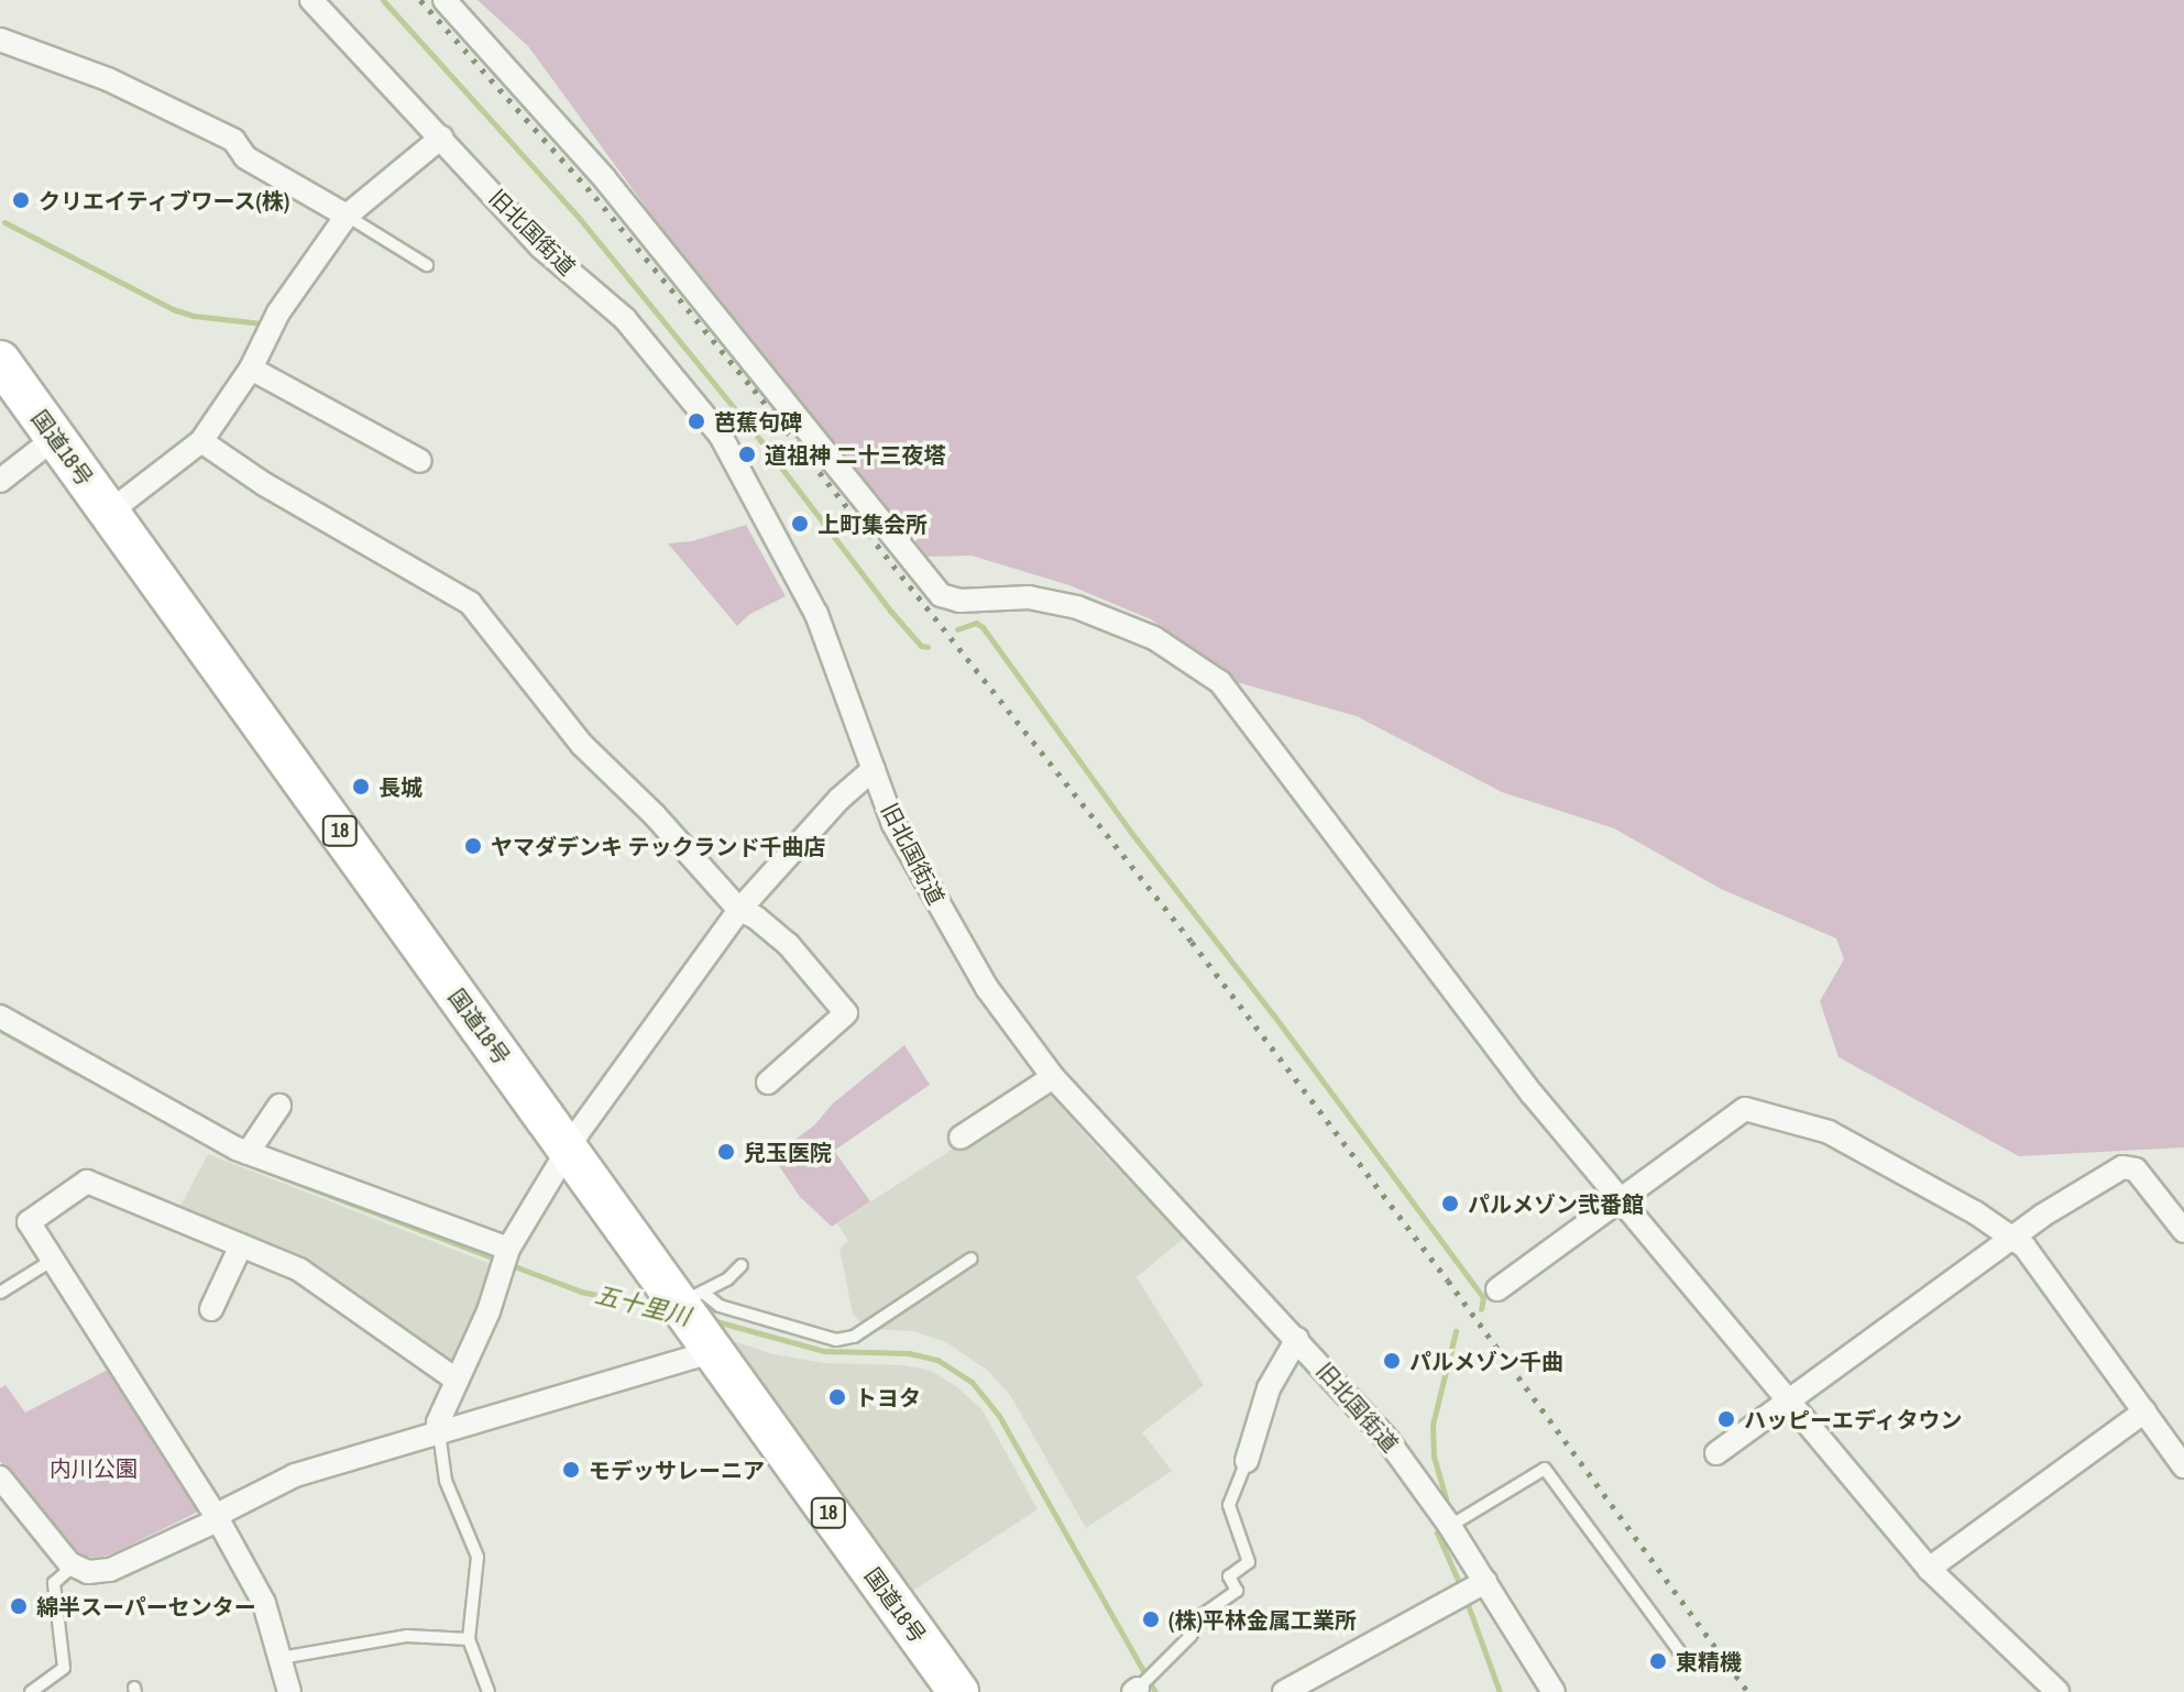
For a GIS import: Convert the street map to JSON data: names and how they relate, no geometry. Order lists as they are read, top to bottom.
{
  "streets": {
    "highway": ["国道18号", "18"],
    "street": ["旧北国街道"]
  },
  "water": ["五十里川"],
  "parks": ["内川公園"],
  "places": [
    "クリエイティブワース(株)",
    "芭蕉句碑",
    "道祖神 二十三夜塔",
    "上町集会所",
    "長城",
    "ヤマダデンキ テックランド千曲店",
    "兒玉医院",
    "パルメゾン弐番館",
    "パルメゾン千曲",
    "トヨタ",
    "ハッピーエディタウン",
    "モデッサレーニア",
    "綿半スーパーセンター",
    "(株)平林金属工業所",
    "東精機"
  ]
}
